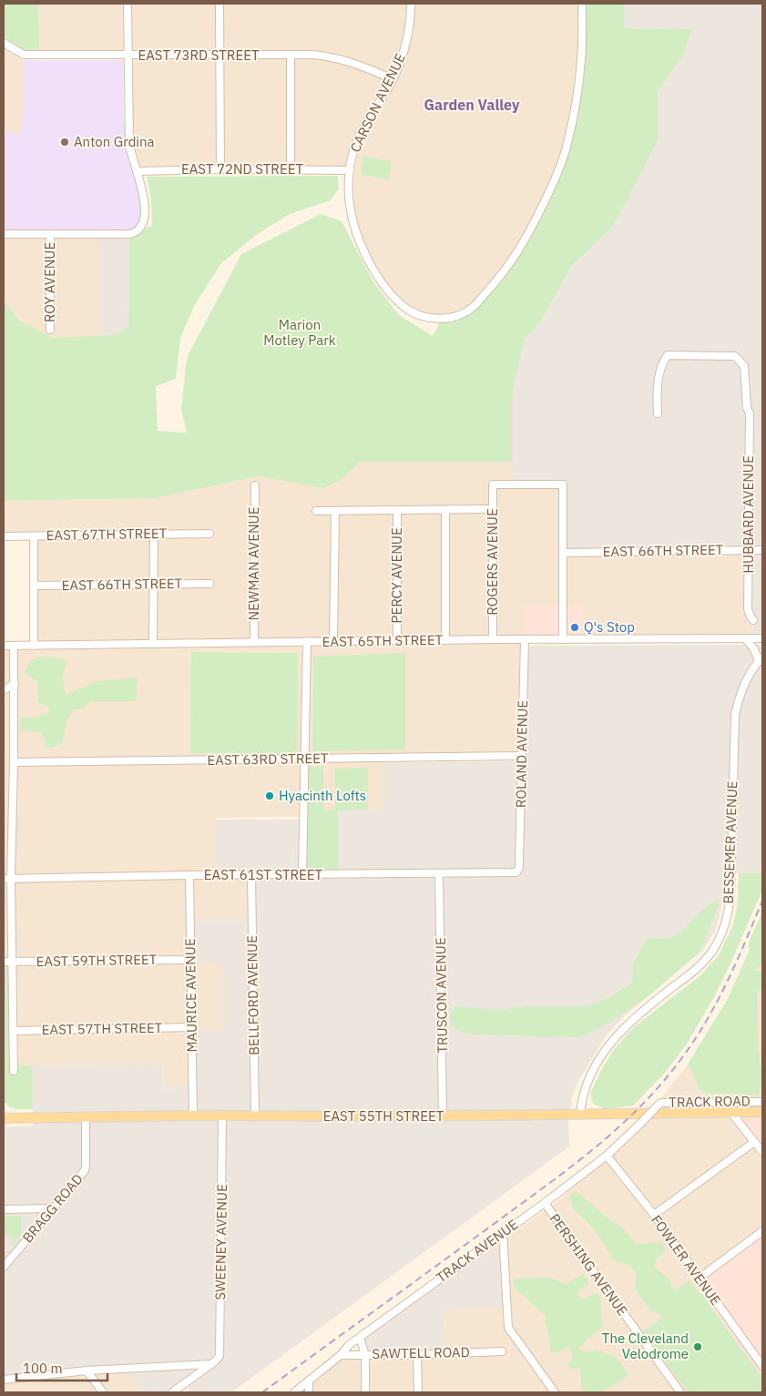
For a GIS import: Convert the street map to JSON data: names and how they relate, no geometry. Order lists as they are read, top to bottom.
{
  "streets": {
    "main road": ["EAST 55TH STREET"],
    "street": [
      "EAST 73RD STREET",
      "CARSON AVENUE",
      "EAST 72ND STREET",
      "ROY AVENUE",
      "HUBBARD AVENUE",
      "EAST 67TH STREET",
      "EAST 66TH STREET",
      "ROGERS AVENUE",
      "NEWMAN AVENUE",
      "PERCY AVENUE",
      "EAST 65TH STREET",
      "ROLAND AVENUE",
      "EAST 63RD STREET",
      "BESSEMER AVENUE",
      "EAST 61ST STREET",
      "EAST 59TH STREET",
      "MAURICE AVENUE",
      "BELLFORD AVENUE",
      "TRUSCON AVENUE",
      "EAST 57TH STREET",
      "TRACK ROAD",
      "BRAGG ROAD",
      "SWEENEY AVENUE",
      "TRACK AVENUE",
      "FOWLER AVENUE",
      "PERSHING AVENUE",
      "SAWTELL ROAD"
    ]
  },
  "crossings": [
    ["EAST 73RD STREET", "CARSON AVENUE"],
    ["CARSON AVENUE", "EAST 72ND STREET"],
    ["HUBBARD AVENUE", "EAST 66TH STREET"],
    ["EAST 66TH STREET", "ROGERS AVENUE"],
    ["ROGERS AVENUE", "EAST 65TH STREET"],
    ["NEWMAN AVENUE", "EAST 65TH STREET"],
    ["PERCY AVENUE", "EAST 65TH STREET"],
    ["EAST 65TH STREET", "ROLAND AVENUE"],
    ["ROLAND AVENUE", "EAST 63RD STREET"],
    ["ROLAND AVENUE", "EAST 61ST STREET"],
    ["BESSEMER AVENUE", "EAST 55TH STREET"],
    ["EAST 61ST STREET", "MAURICE AVENUE"],
    ["EAST 61ST STREET", "BELLFORD AVENUE"],
    ["EAST 61ST STREET", "TRUSCON AVENUE"],
    ["EAST 59TH STREET", "MAURICE AVENUE"],
    ["MAURICE AVENUE", "EAST 57TH STREET"],
    ["MAURICE AVENUE", "EAST 55TH STREET"],
    ["BELLFORD AVENUE", "EAST 55TH STREET"],
    ["TRUSCON AVENUE", "EAST 55TH STREET"],
    ["TRACK ROAD", "TRACK AVENUE"],
    ["EAST 55TH STREET", "BRAGG ROAD"],
    ["EAST 55TH STREET", "SWEENEY AVENUE"],
    ["TRACK AVENUE", "FOWLER AVENUE"],
    ["TRACK AVENUE", "PERSHING AVENUE"],
    ["TRACK AVENUE", "SAWTELL ROAD"]
  ],
  "districts": ["Garden Valley"],
  "parks": ["Marion Motley Park"],
  "places": [
    "Anton Grdina",
    "Q's Stop",
    "Hyacinth Lofts",
    "The Cleveland Velodrome"
  ],
  "scale_bar": "100 m"
}
